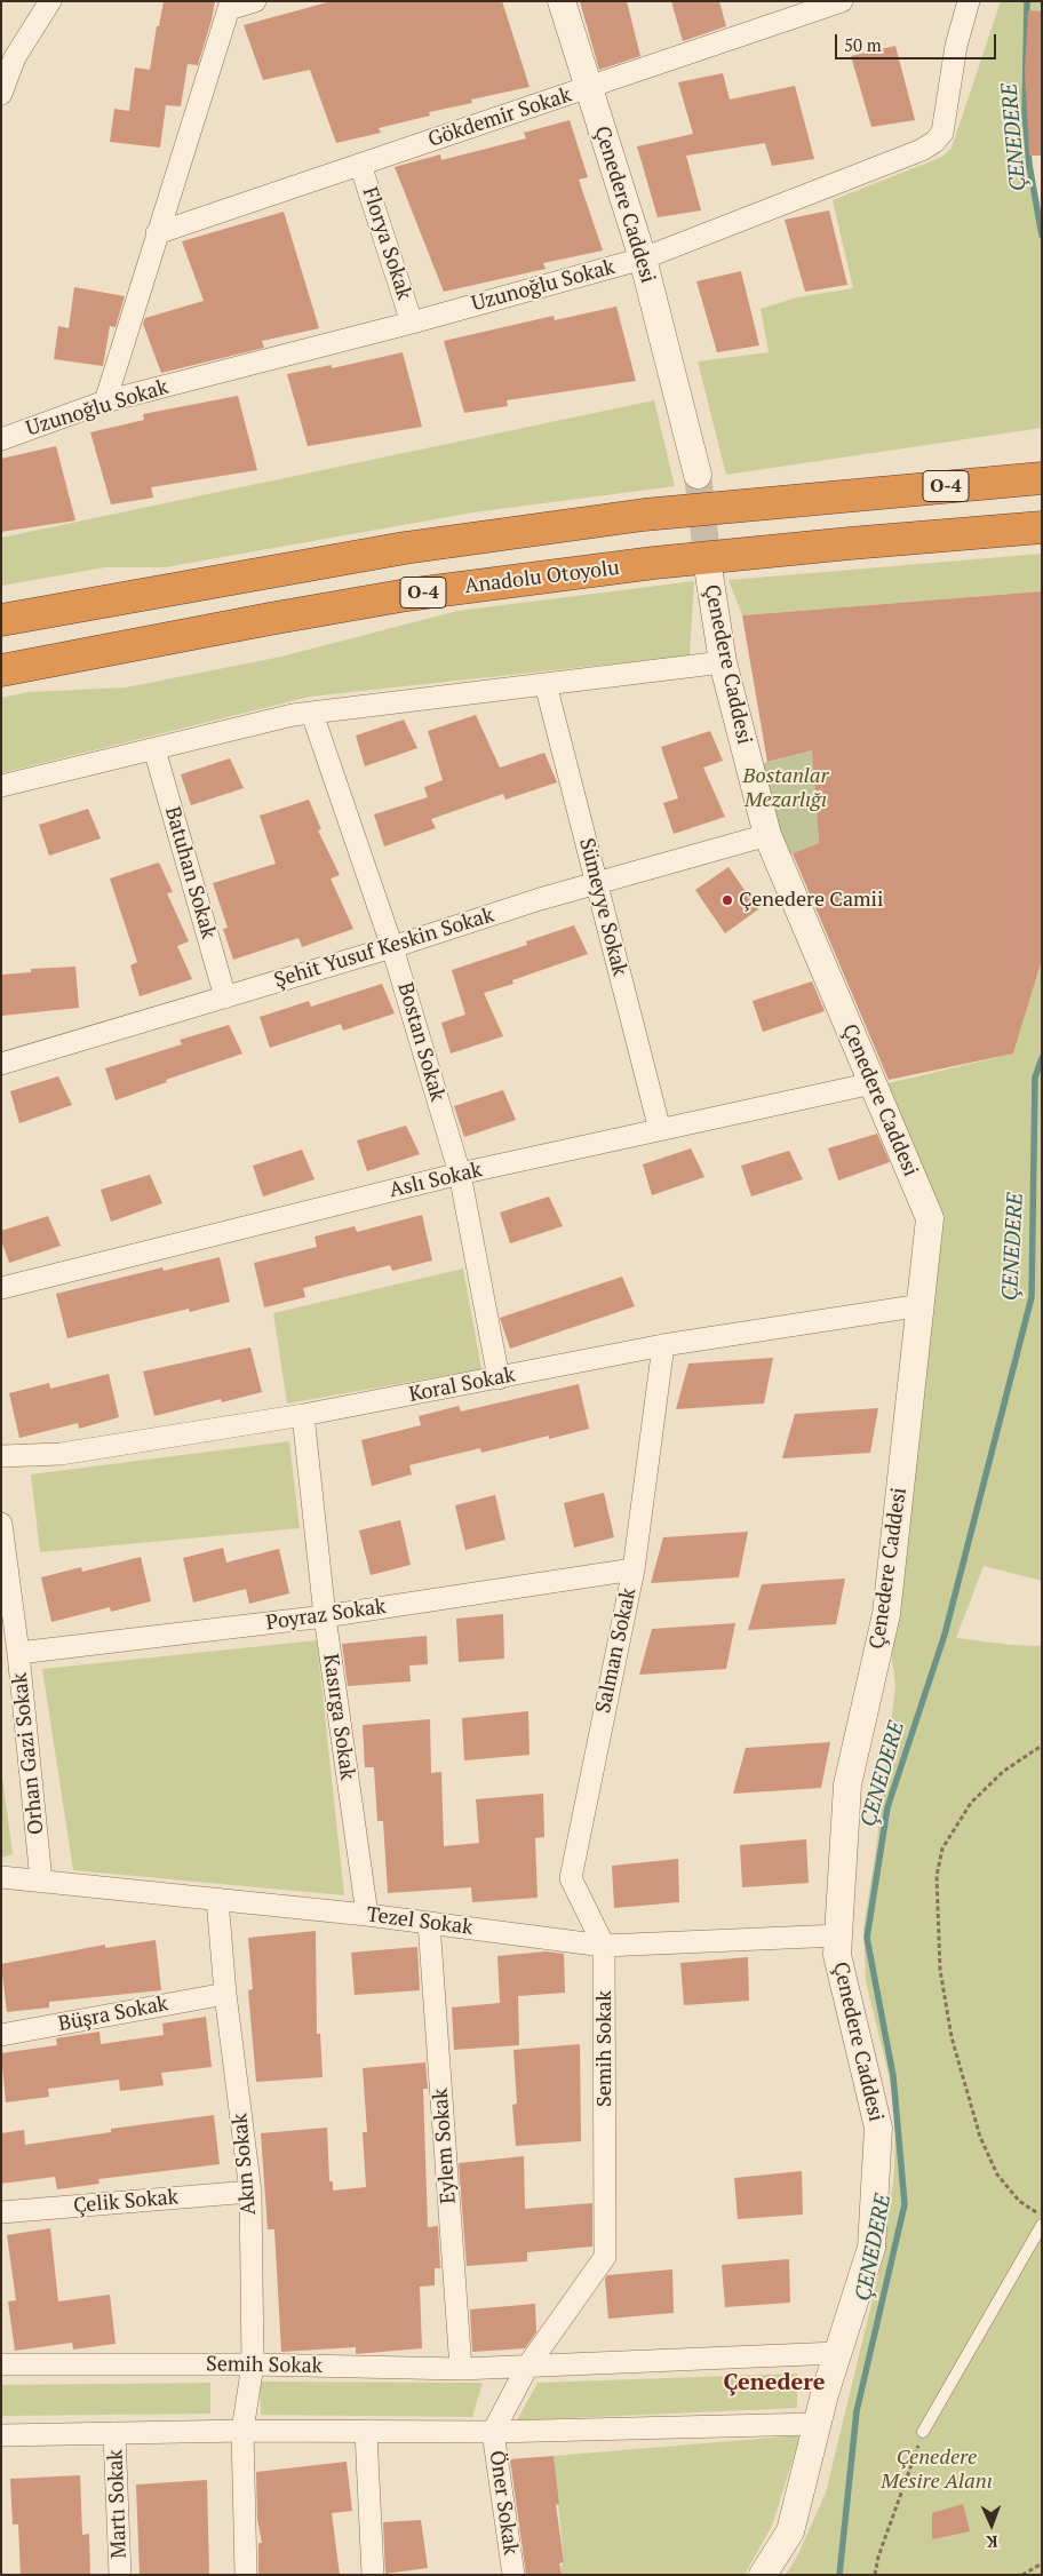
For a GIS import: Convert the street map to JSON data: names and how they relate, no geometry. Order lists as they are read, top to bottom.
{
  "streets": {
    "highway": ["O-4", "Anadolu Otoyolu"],
    "street": [
      "Gökdemir Sokak",
      "Çenedere Caddesi",
      "Florya Sokak",
      "Uzunoğlu Sokak",
      "Batuhan Sokak",
      "Sümeyye Sokak",
      "Şehit Yusuf Keskin Sokak",
      "Bostan Sokak",
      "Aslı Sokak",
      "Koral Sokak",
      "Poyraz Sokak",
      "Salman Sokak",
      "Kasırga Sokak",
      "Orhan Gazi Sokak",
      "Tezel Sokak",
      "Büşra Sokak",
      "Semih Sokak",
      "Eylem Sokak",
      "Akın Sokak",
      "Çelik Sokak",
      "Öner Sokak",
      "Martı Sokak"
    ]
  },
  "crossings": [
    ["Gökdemir Sokak", "Çenedere Caddesi"],
    ["Gökdemir Sokak", "Florya Sokak"],
    ["Çenedere Caddesi", "Uzunoğlu Sokak"],
    ["Çenedere Caddesi", "Şehit Yusuf Keskin Sokak"],
    ["Çenedere Caddesi", "Aslı Sokak"],
    ["Çenedere Caddesi", "Koral Sokak"],
    ["Çenedere Caddesi", "Tezel Sokak"],
    ["Çenedere Caddesi", "Semih Sokak"],
    ["Florya Sokak", "Uzunoğlu Sokak"],
    ["Batuhan Sokak", "Şehit Yusuf Keskin Sokak"],
    ["Sümeyye Sokak", "Şehit Yusuf Keskin Sokak"],
    ["Sümeyye Sokak", "Aslı Sokak"],
    ["Şehit Yusuf Keskin Sokak", "Bostan Sokak"],
    ["Bostan Sokak", "Aslı Sokak"],
    ["Bostan Sokak", "Koral Sokak"],
    ["Koral Sokak", "Salman Sokak"],
    ["Koral Sokak", "Kasırga Sokak"],
    ["Poyraz Sokak", "Salman Sokak"],
    ["Poyraz Sokak", "Kasırga Sokak"],
    ["Poyraz Sokak", "Orhan Gazi Sokak"],
    ["Salman Sokak", "Tezel Sokak"],
    ["Salman Sokak", "Semih Sokak"],
    ["Kasırga Sokak", "Tezel Sokak"],
    ["Orhan Gazi Sokak", "Tezel Sokak"],
    ["Tezel Sokak", "Semih Sokak"],
    ["Tezel Sokak", "Eylem Sokak"],
    ["Tezel Sokak", "Akın Sokak"],
    ["Büşra Sokak", "Akın Sokak"],
    ["Semih Sokak", "Eylem Sokak"],
    ["Semih Sokak", "Akın Sokak"],
    ["Semih Sokak", "Öner Sokak"],
    ["Akın Sokak", "Çelik Sokak"]
  ],
  "districts": ["Çenedere"],
  "water": ["ÇENEDERE"],
  "parks": ["Bostanlar Mezarlığı", "Çenedere Mesire Alanı"],
  "places": ["Çenedere Camii"],
  "scale_bar": "50 m",
  "north": "bottom"
}
